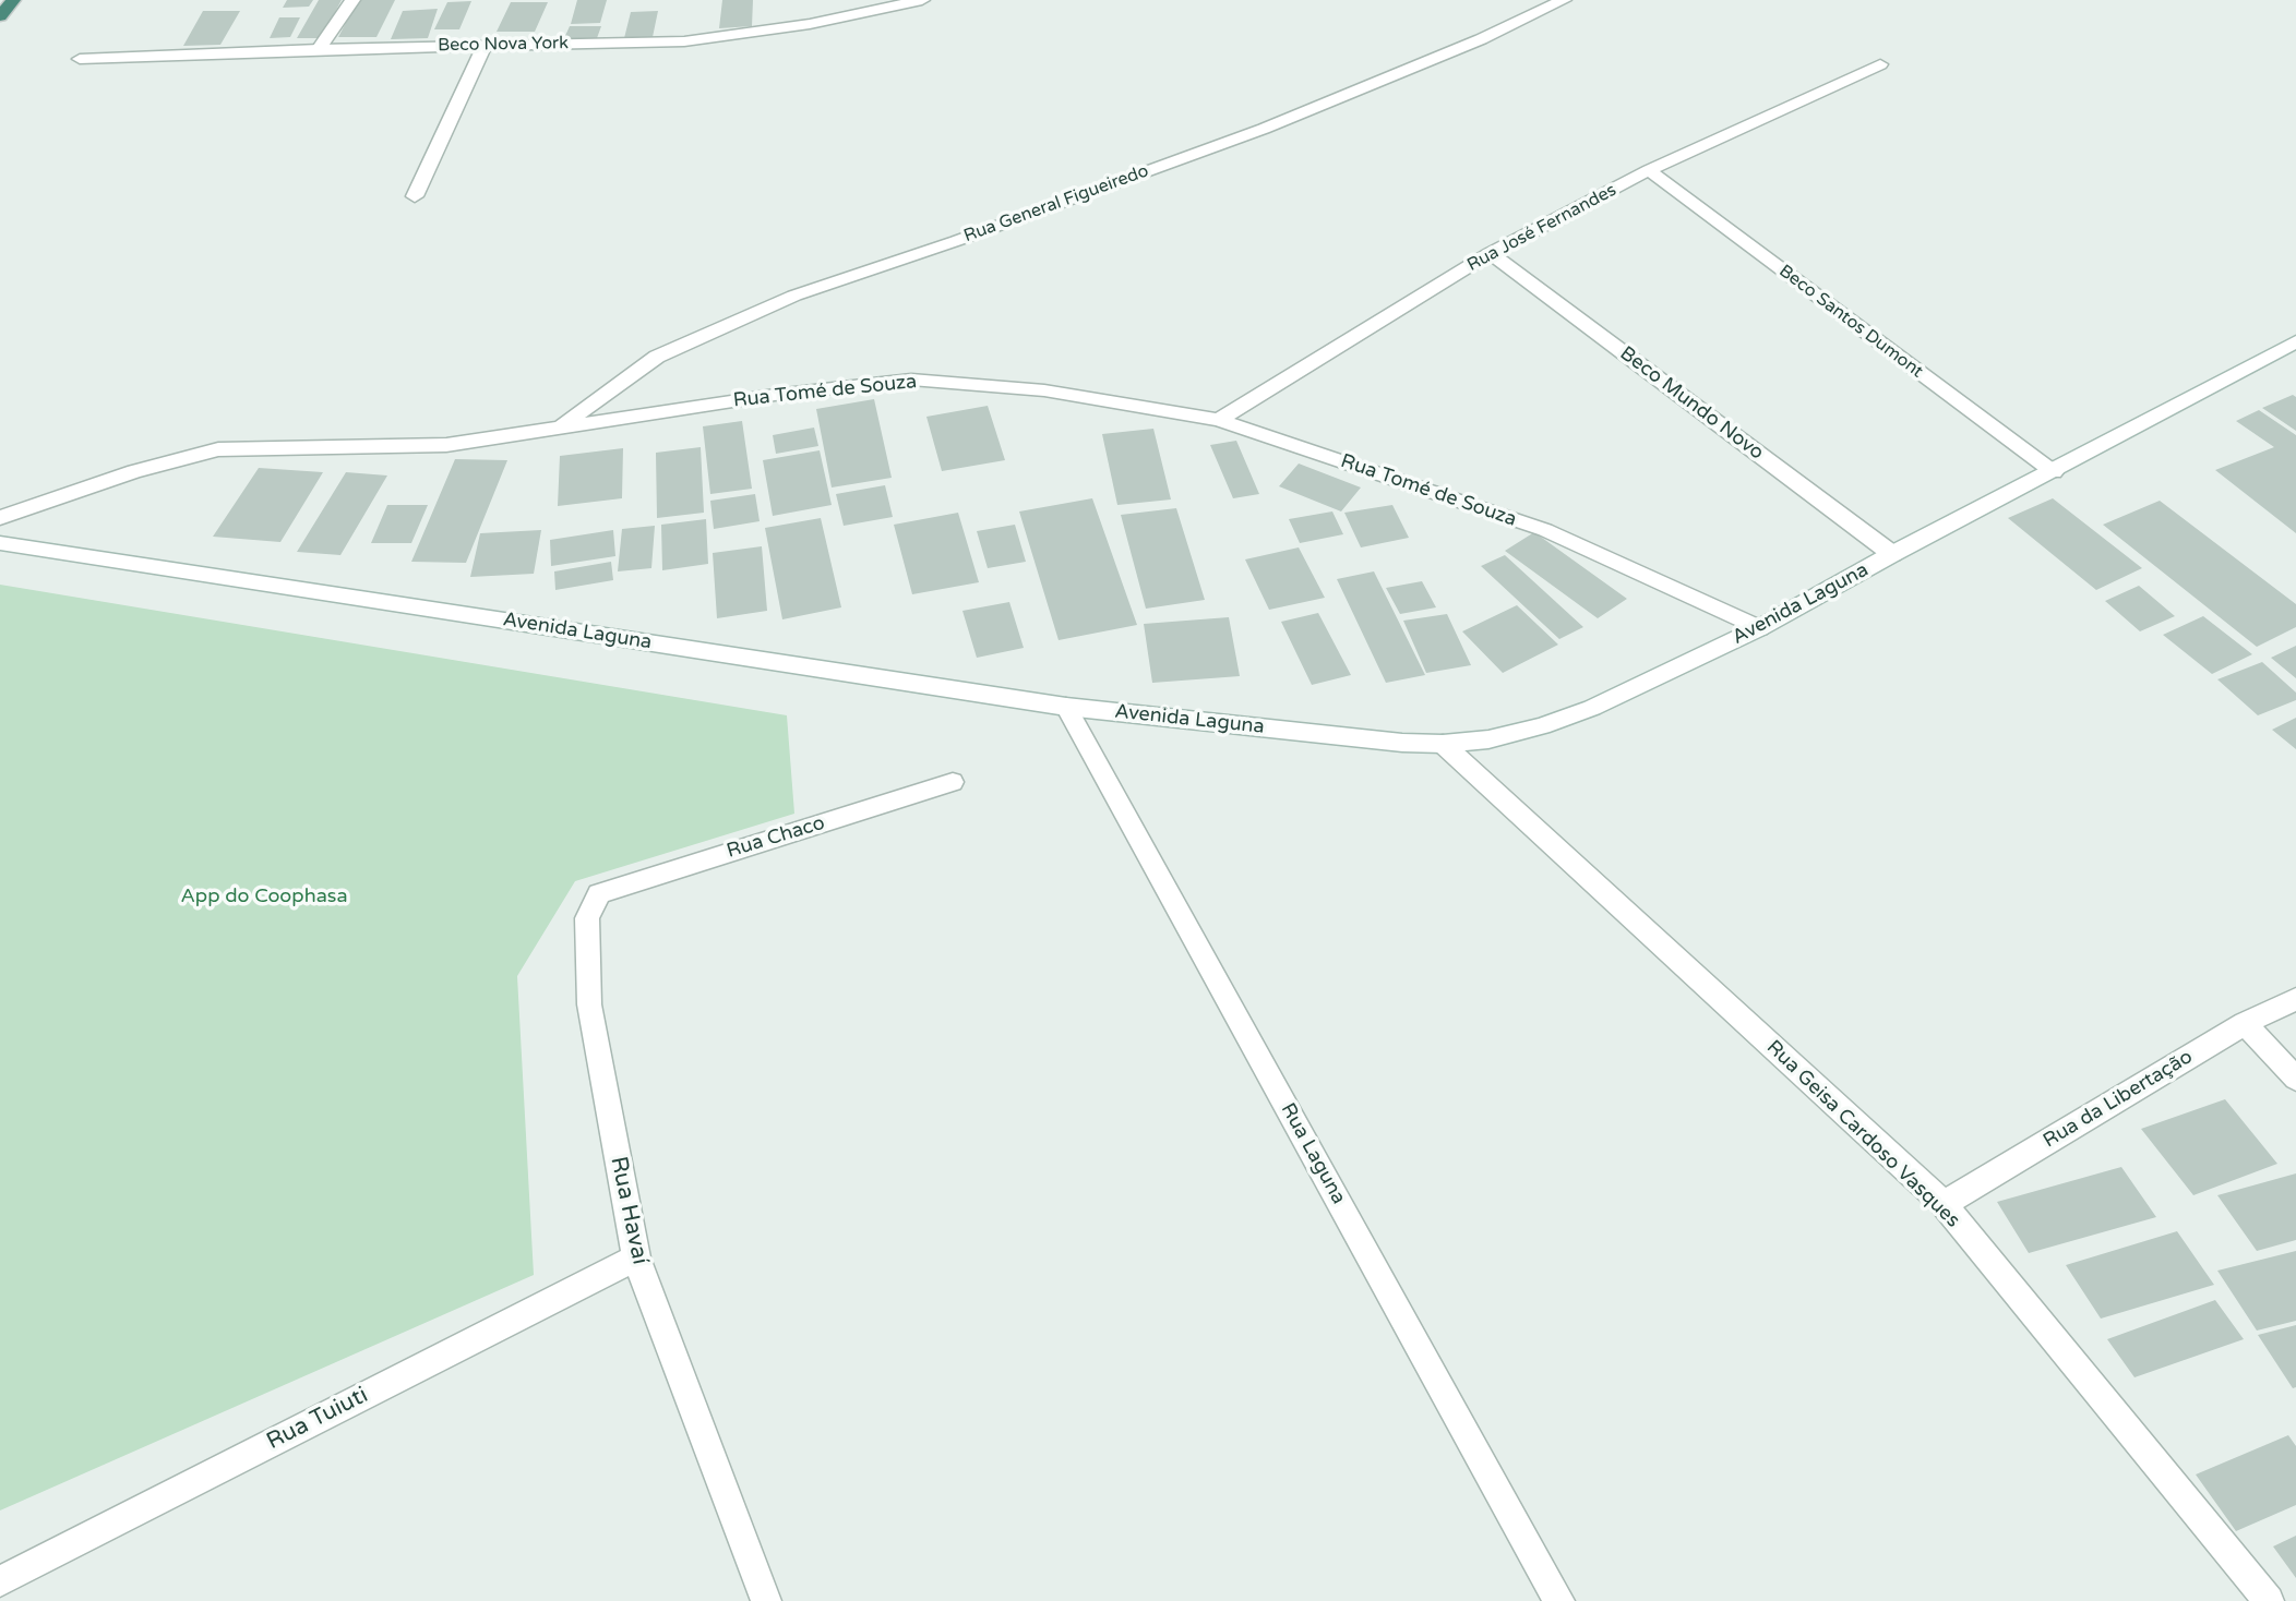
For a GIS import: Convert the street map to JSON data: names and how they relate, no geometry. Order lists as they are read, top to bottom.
{
  "streets": {
    "street": [
      "Beco Nova York",
      "Rua General Figueiredo",
      "Rua José Fernandes",
      "Beco Santos Dumont",
      "Rua Tomé de Souza",
      "Beco Mundo Novo",
      "Avenida Laguna",
      "Rua Chaco",
      "Rua da Libertação",
      "Rua Geisa Cardoso Vasques",
      "Rua Laguna",
      "Rua Havaí",
      "Rua Tuiuti"
    ]
  },
  "crossings": [
    ["Rua General Figueiredo", "Rua Tomé de Souza"],
    ["Rua José Fernandes", "Beco Santos Dumont"],
    ["Rua José Fernandes", "Rua Tomé de Souza"],
    ["Rua José Fernandes", "Beco Mundo Novo"],
    ["Beco Santos Dumont", "Avenida Laguna"],
    ["Rua Tomé de Souza", "Avenida Laguna"],
    ["Beco Mundo Novo", "Avenida Laguna"],
    ["Avenida Laguna", "Rua Geisa Cardoso Vasques"],
    ["Avenida Laguna", "Rua Laguna"],
    ["Rua Chaco", "Rua Havaí"],
    ["Rua da Libertação", "Rua Geisa Cardoso Vasques"],
    ["Rua Havaí", "Rua Tuiuti"]
  ],
  "parks": ["App do Coophasa"]
}
